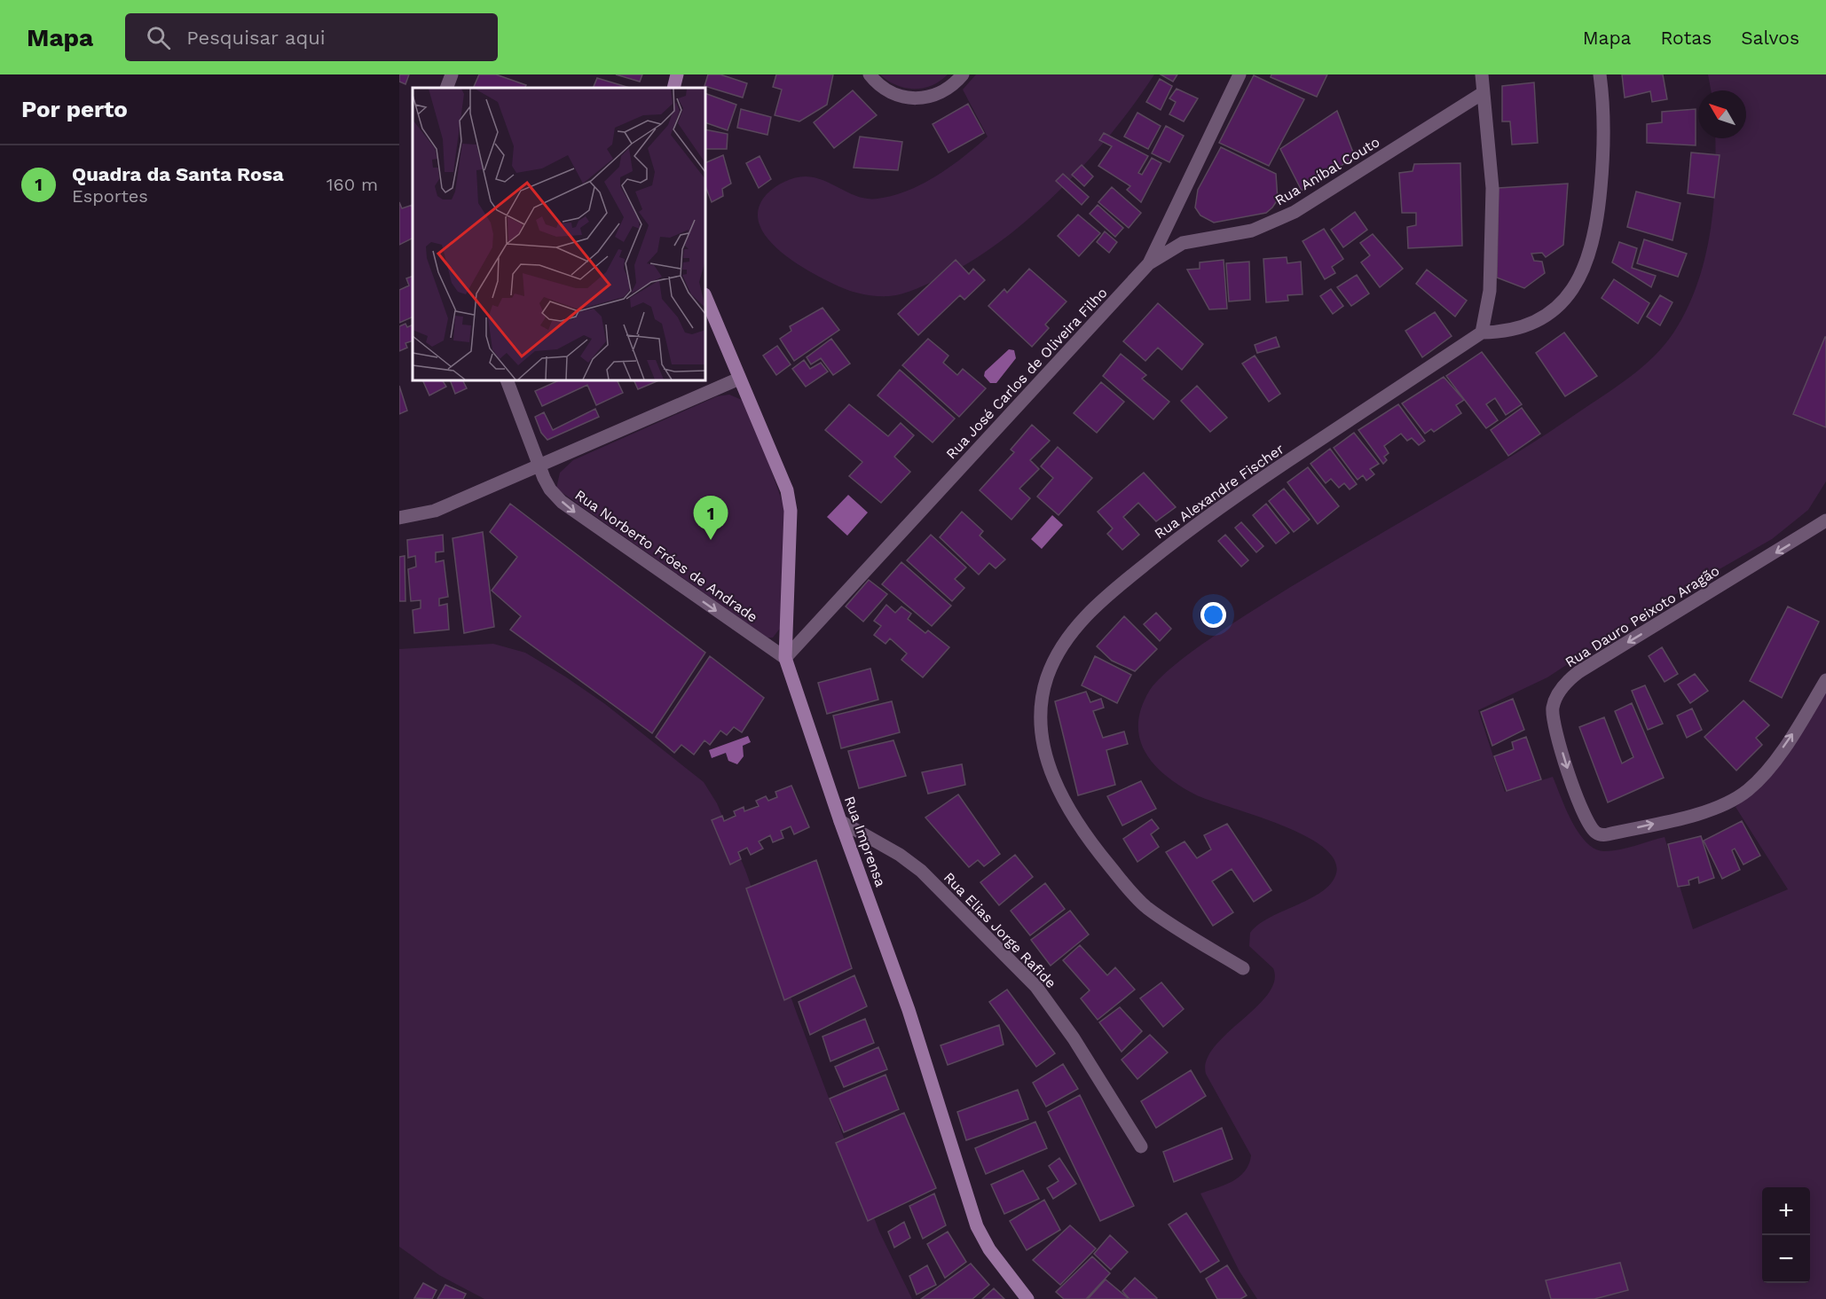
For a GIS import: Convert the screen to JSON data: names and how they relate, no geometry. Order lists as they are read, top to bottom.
{
  "streets": {
    "street": [
      "Rua Aníbal Couto",
      "Rua José Carlos de Oliveira Filho",
      "Rua Alexandre Fischer",
      "Rua Norberto Fróes de Andrade",
      "Rua Dauro Peixoto Aragão",
      "Rua Imprensa",
      "Rua Elias Jorge Rafide"
    ]
  },
  "crossings": [
    ["Rua Aníbal Couto", "Rua José Carlos de Oliveira Filho"],
    ["Rua José Carlos de Oliveira Filho", "Rua Norberto Fróes de Andrade"],
    ["Rua José Carlos de Oliveira Filho", "Rua Imprensa"],
    ["Rua Norberto Fróes de Andrade", "Rua Imprensa"],
    ["Rua Imprensa", "Rua Elias Jorge Rafide"]
  ],
  "one_way": ["Rua Norberto Fróes de Andrade"],
  "north": "top left",
  "page": {
    "header": "Mapa",
    "search": "Pesquisar aqui",
    "nav": ["Mapa", "Rotas", "Salvos"],
    "heading": "Por perto",
    "list": [
      {
        "mark": "1",
        "name": "Quadra da Santa Rosa",
        "note": "Esportes",
        "value": "160 m"
      }
    ],
    "pins": "1",
    "map_buttons": ["+", "−"]
  }
}
